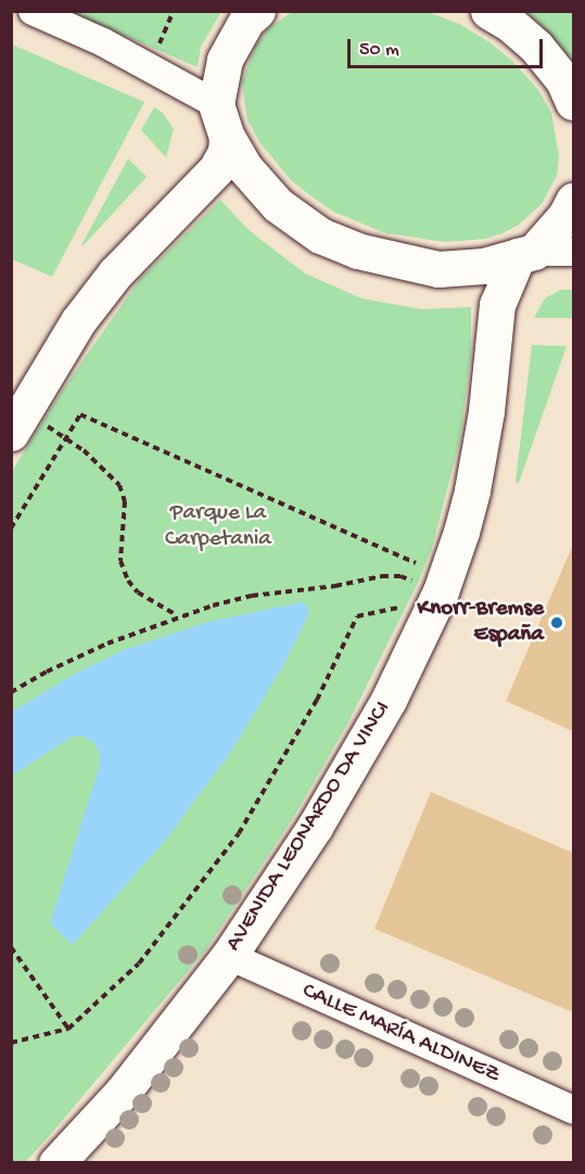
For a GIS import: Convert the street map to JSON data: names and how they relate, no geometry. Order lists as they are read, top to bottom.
{
  "streets": {
    "street": ["AVENIDA LEONARDO DA VINCI", "CALLE MARÍA ALDINEZ"]
  },
  "crossings": [
    ["AVENIDA LEONARDO DA VINCI", "CALLE MARÍA ALDINEZ"]
  ],
  "parks": ["Parque La Carpetania"],
  "places": ["Knorr-Bremse España"],
  "scale_bar": "50 m"
}
